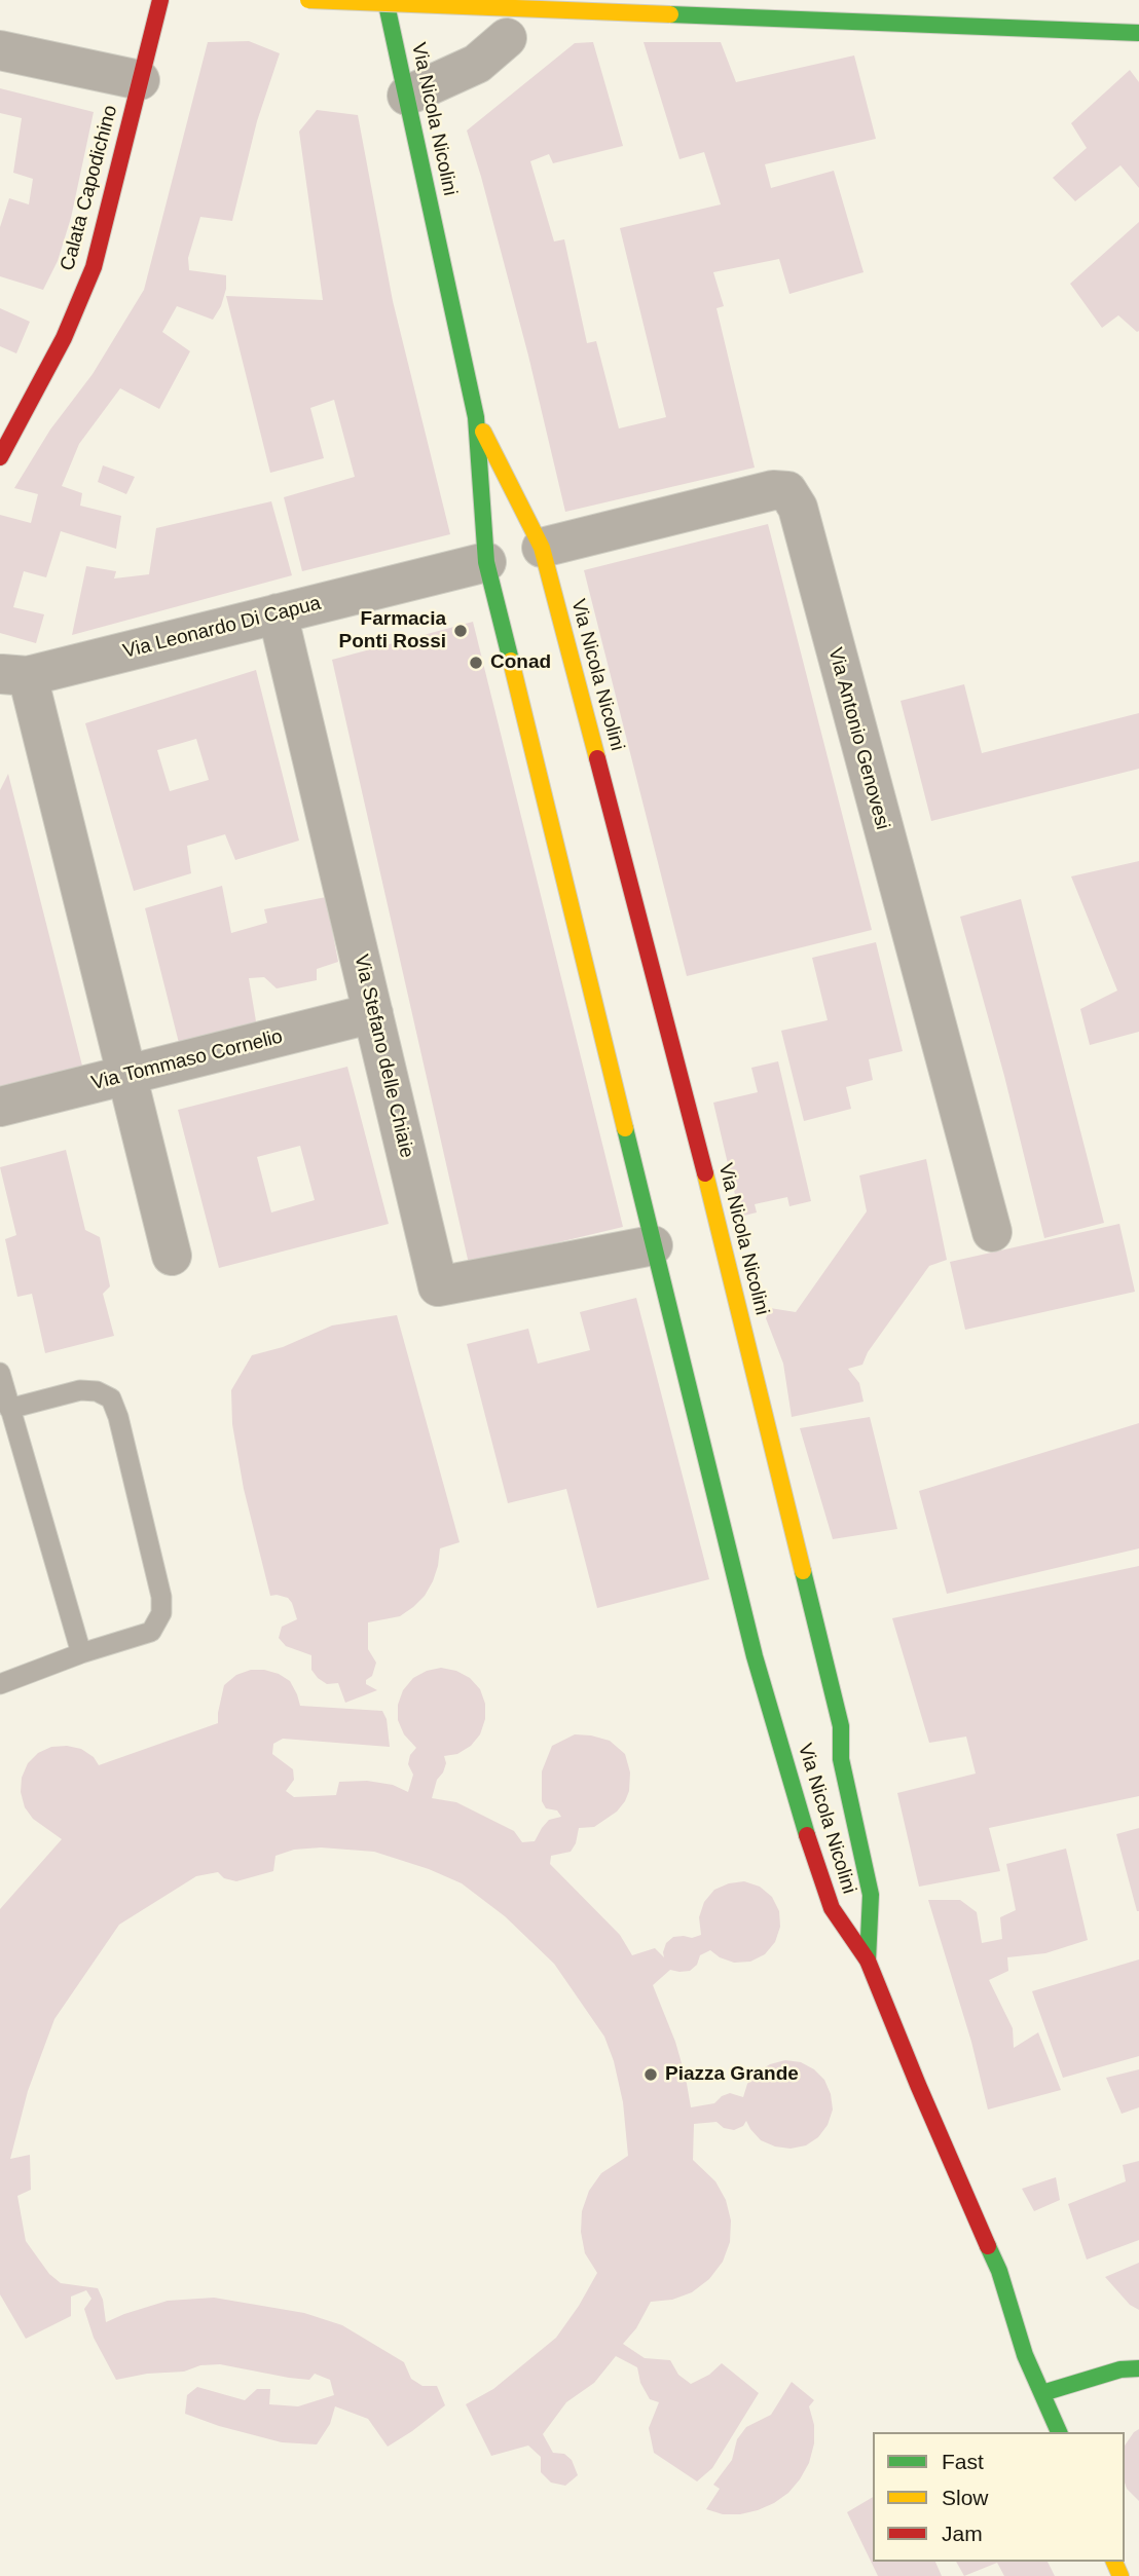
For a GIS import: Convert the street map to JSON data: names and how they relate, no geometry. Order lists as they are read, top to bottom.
{
  "streets": {
    "main road": ["Via Nicola Nicolini", "Calata Capodichino"],
    "street": [
      "Via Leonardo Di Capua",
      "Via Antonio Genovesi",
      "Via Stefano delle Chiaie",
      "Via Tommaso Cornelio"
    ]
  },
  "crossings": [
    ["Via Nicola Nicolini", "Via Leonardo Di Capua"],
    ["Via Nicola Nicolini", "Via Antonio Genovesi"],
    ["Via Nicola Nicolini", "Via Stefano delle Chiaie"],
    ["Via Leonardo Di Capua", "Via Stefano delle Chiaie"],
    ["Via Stefano delle Chiaie", "Via Tommaso Cornelio"]
  ],
  "places": ["Farmacia Ponti Rossi", "Conad", "Piazza Grande"],
  "legend": ["Fast", "Slow", "Jam"]
}
